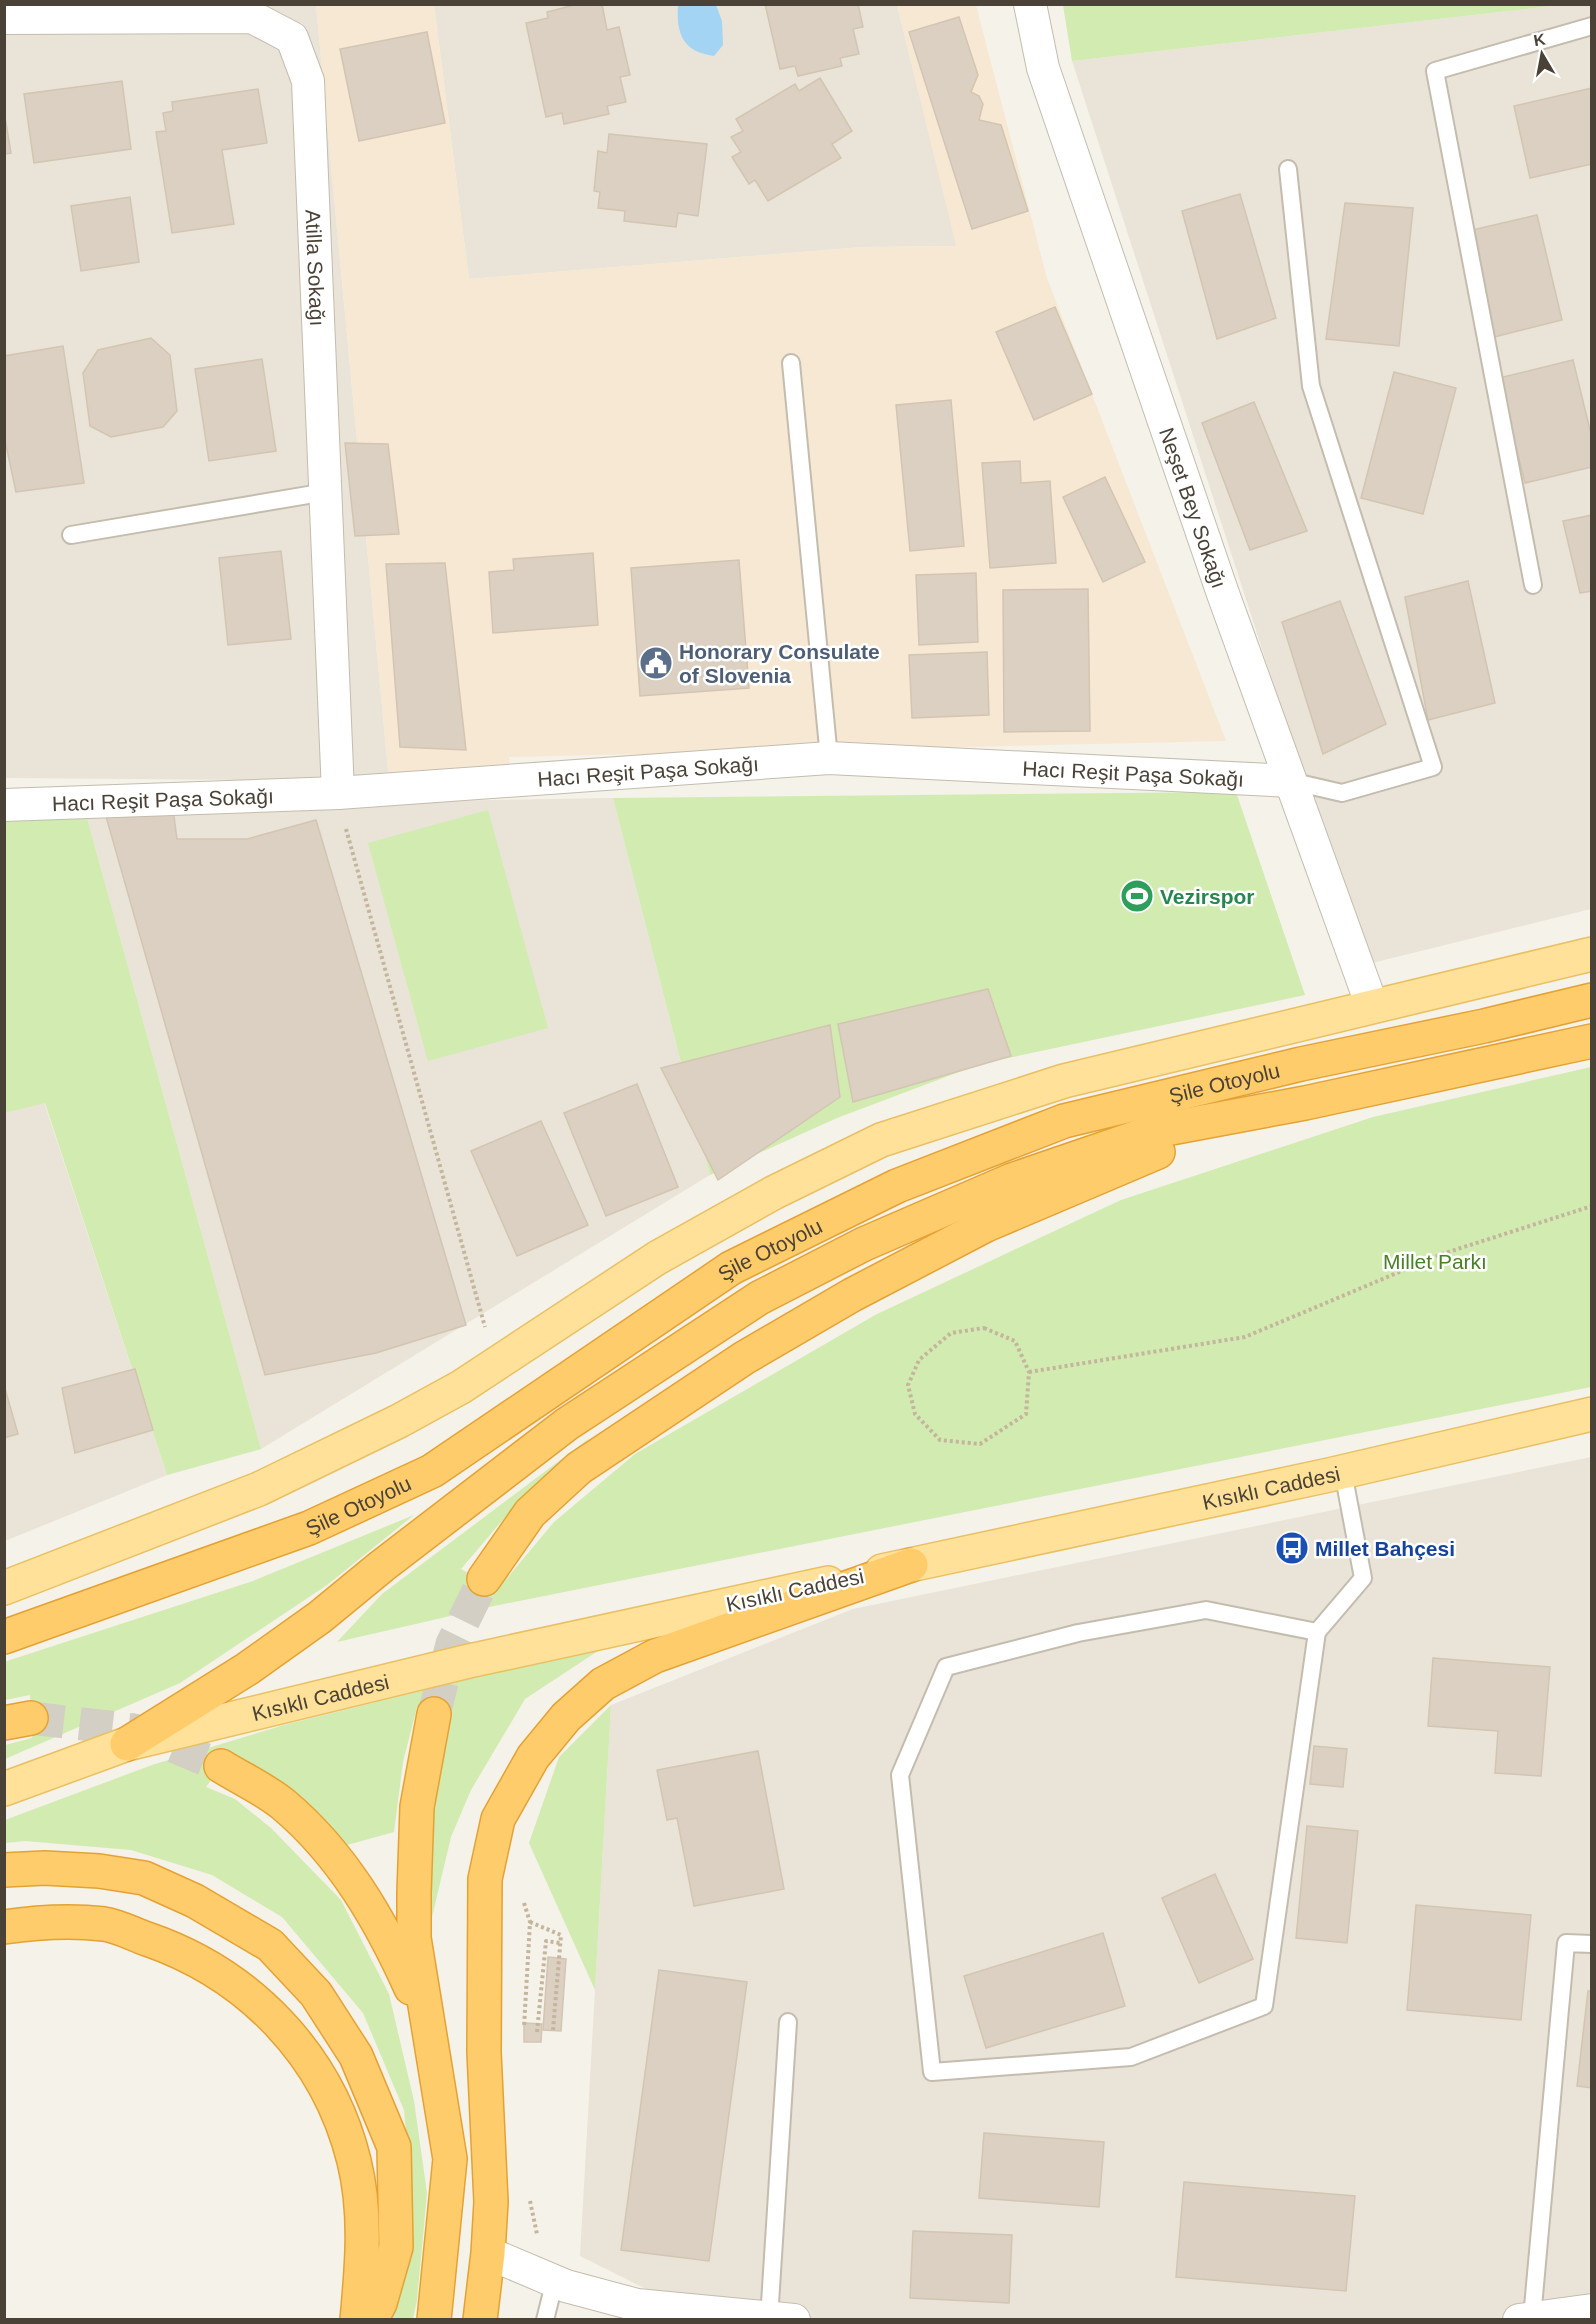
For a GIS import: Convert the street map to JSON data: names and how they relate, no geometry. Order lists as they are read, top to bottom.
{
  "streets": {
    "highway": ["Şile Otoyolu"],
    "main road": ["Kısıklı Caddesi"],
    "street": ["Atilla Sokağı", "Neşet Bey Sokağı", "Hacı Reşit Paşa Sokağı"]
  },
  "crossings": [
    ["Atilla Sokağı", "Hacı Reşit Paşa Sokağı"],
    ["Neşet Bey Sokağı", "Hacı Reşit Paşa Sokağı"],
    ["Şile Otoyolu", "Kısıklı Caddesi"]
  ],
  "parks": ["Millet Parkı"],
  "places": {
    "public building": ["Honorary Consulate of Slovenia"],
    "sports": ["Vezirspor"],
    "bus stop": ["Millet Bahçesi"]
  },
  "north": "top"
}
